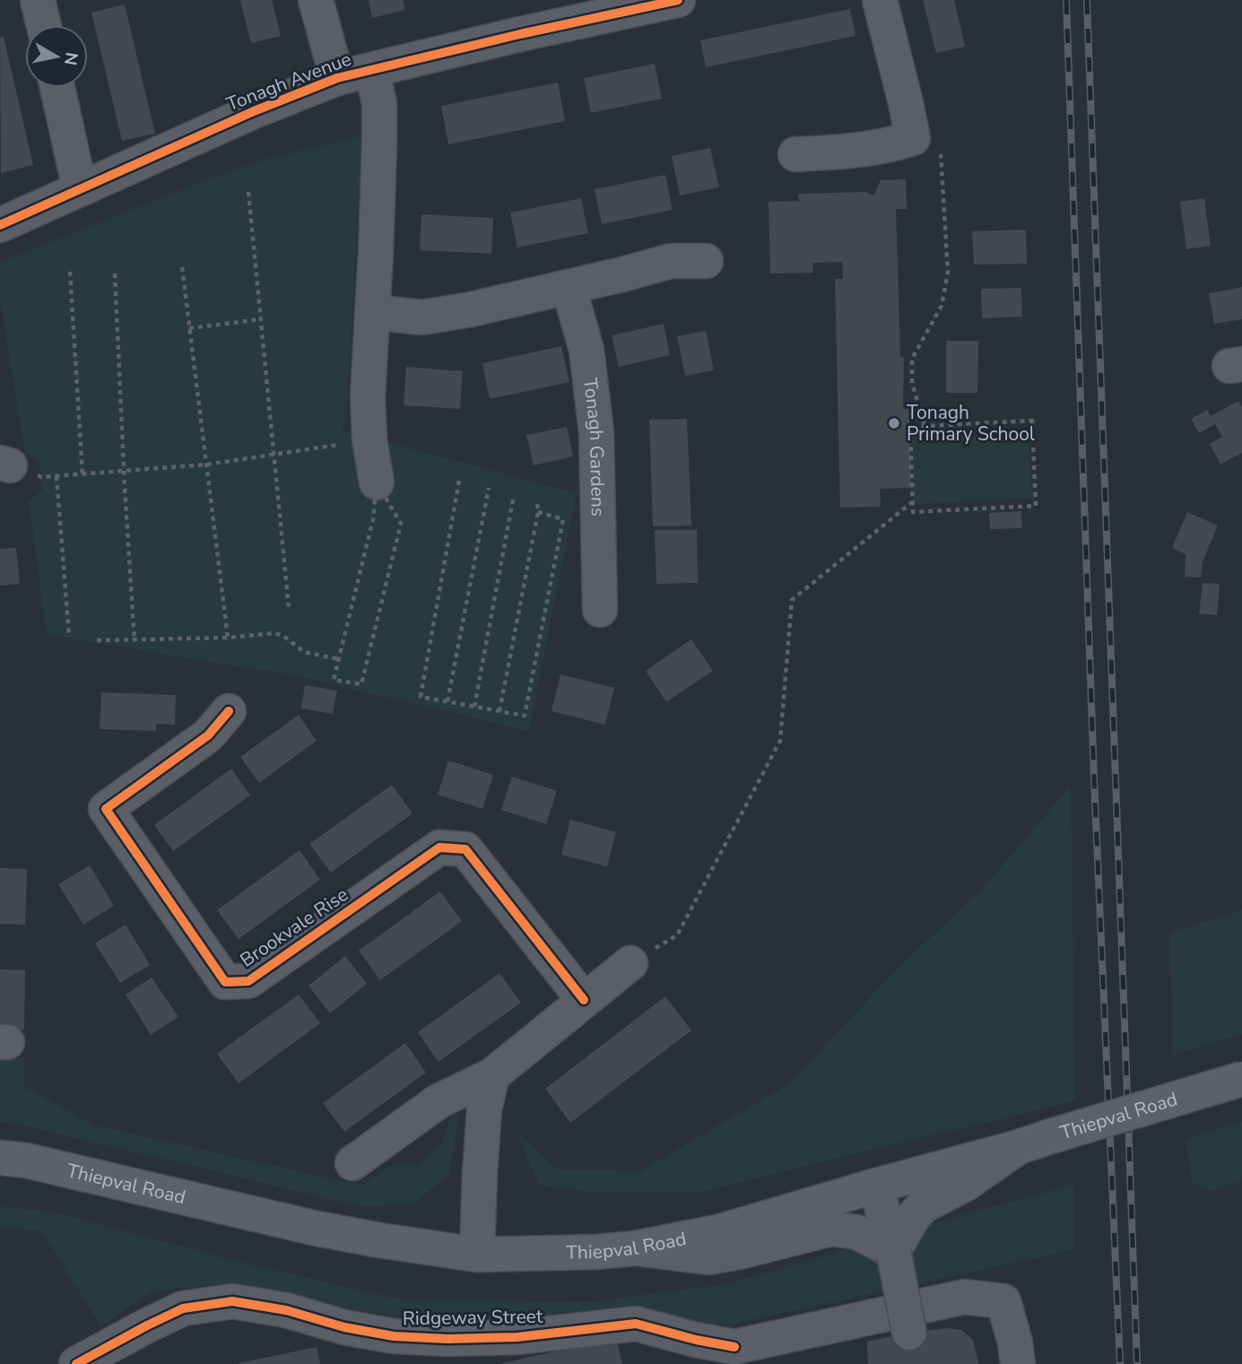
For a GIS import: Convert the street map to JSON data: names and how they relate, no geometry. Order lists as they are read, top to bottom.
{
  "streets": {
    "main road": ["Thiepval Road"],
    "street": [
      "Tonagh Avenue",
      "Tonagh Gardens",
      "Brookvale Rise",
      "Ridgeway Street"
    ]
  },
  "places": ["Tonagh Primary School"],
  "north": "right"
}
